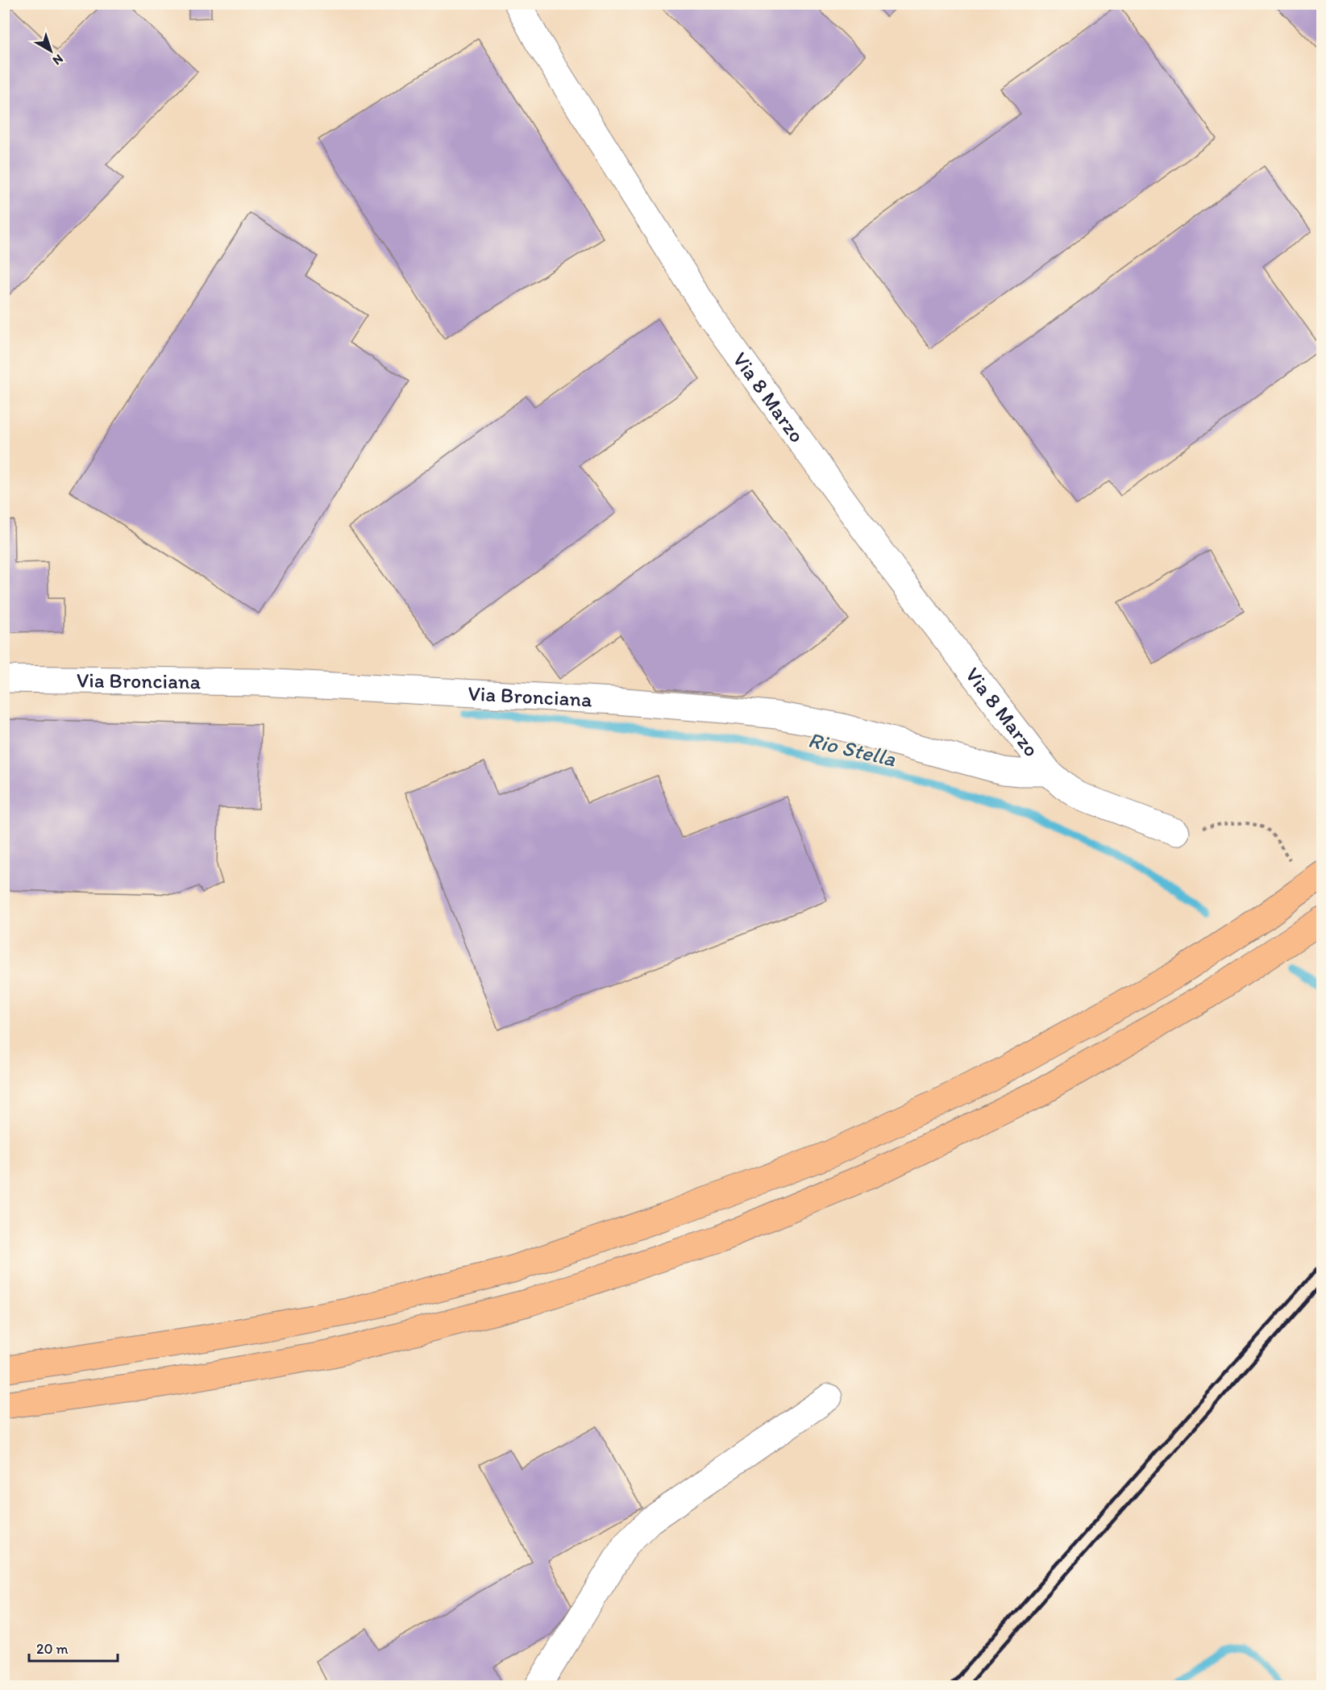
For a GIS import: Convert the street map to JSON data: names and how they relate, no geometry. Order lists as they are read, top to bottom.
{
  "streets": {
    "street": ["Via 8 Marzo", "Via Bronciana"]
  },
  "crossings": [
    ["Via 8 Marzo", "Via Bronciana"]
  ],
  "water": ["Rio Stella"],
  "scale_bar": "20 m",
  "north": "bottom right"
}
